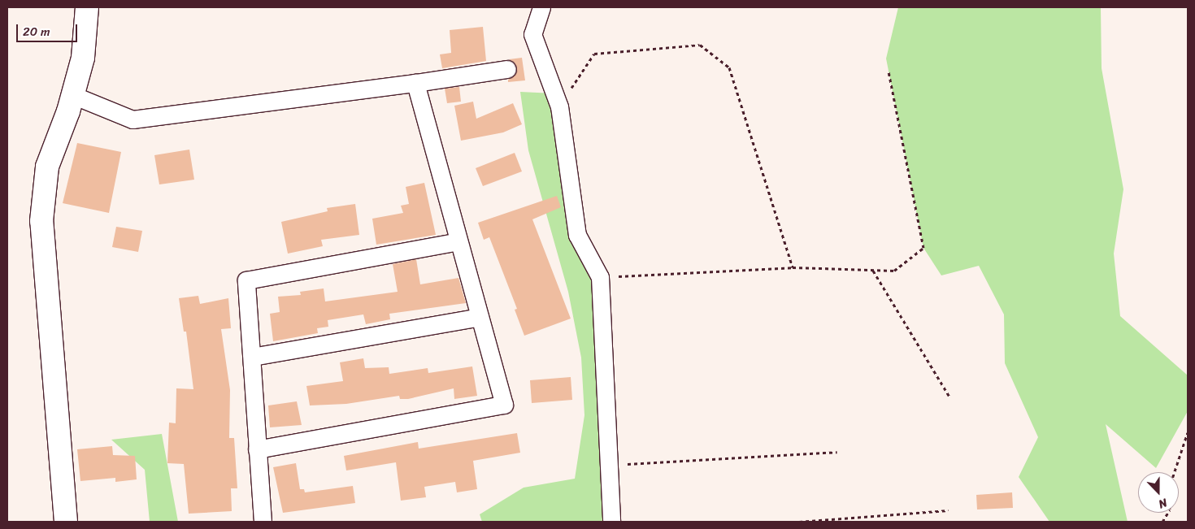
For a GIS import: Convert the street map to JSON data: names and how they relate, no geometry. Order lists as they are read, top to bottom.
{
  "scale_bar": "20 m",
  "north": "bottom"
}
